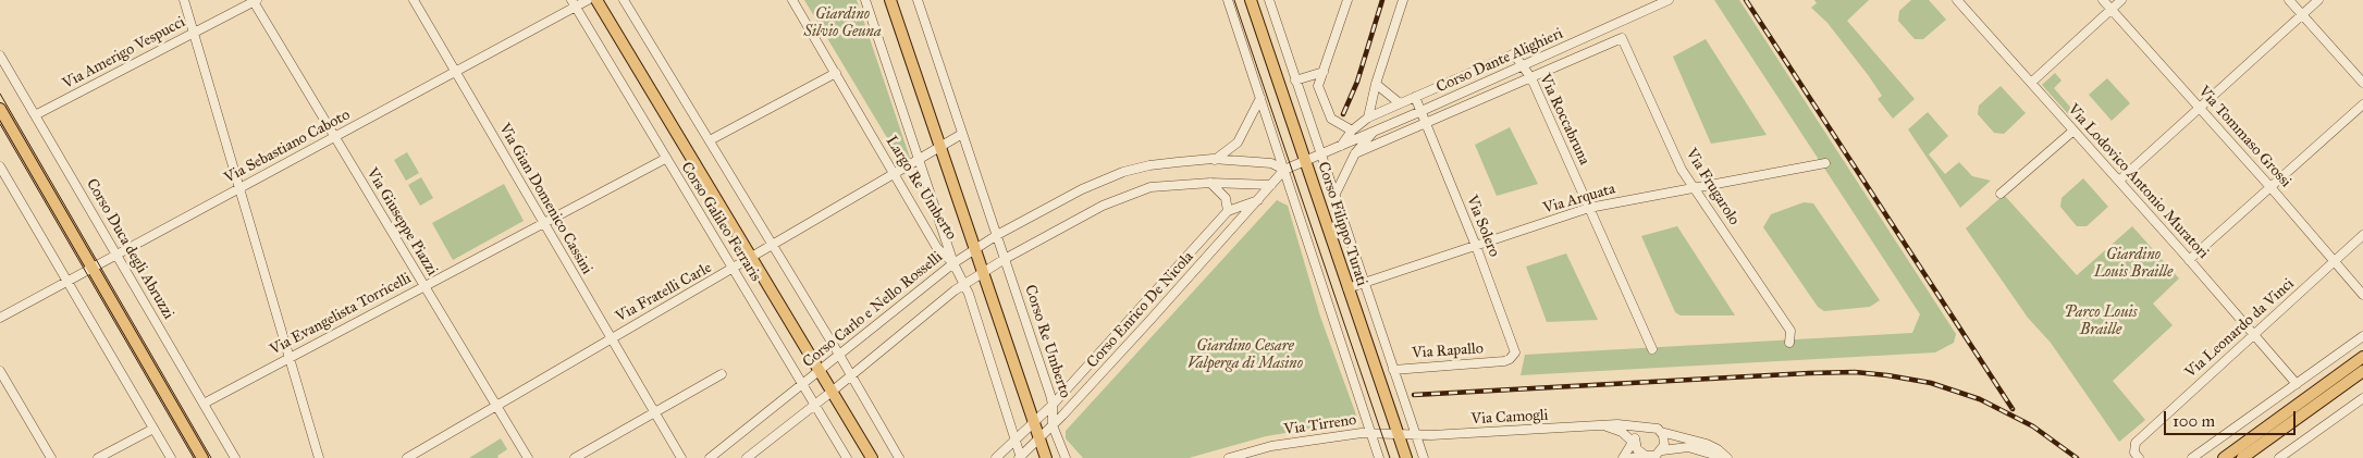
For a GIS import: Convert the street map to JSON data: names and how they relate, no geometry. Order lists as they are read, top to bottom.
{
  "streets": {
    "main road": ["Largo Re Umberto", "Corso Galileo Ferraris", "Corso Filippo Turati"],
    "street": [
      "Via Amerigo Vespucci",
      "Corso Dante Alighieri",
      "Via Roccabruna",
      "Via Tommaso Grossi",
      "Via Sebastiano Caboto",
      "Via Lodovico Antonio Muratori",
      "Via Frugarolo",
      "Via Gian Domenico Cassini",
      "Via Arquata",
      "Via Giuseppe Piazzi",
      "Via Solero",
      "Corso Duca degli Abruzzi",
      "Via Fratelli Carle",
      "Corso Carlo e Nello Rosselli",
      "Corso Enrico De Nicola",
      "Via Evangelista Torricelli",
      "Via Leonardo da Vinci",
      "Corso Re Umberto",
      "Via Rapallo",
      "Via Camogli",
      "Via Tirreno"
    ]
  },
  "crossings": [
    ["Via Amerigo Vespucci", "Via Giuseppe Piazzi"],
    ["Via Amerigo Vespucci", "Corso Duca degli Abruzzi"],
    ["Corso Dante Alighieri", "Via Roccabruna"],
    ["Corso Dante Alighieri", "Via Frugarolo"],
    ["Corso Dante Alighieri", "Corso Filippo Turati"],
    ["Corso Dante Alighieri", "Via Solero"],
    ["Via Roccabruna", "Via Arquata"],
    ["Via Tommaso Grossi", "Via Leonardo da Vinci"],
    ["Via Sebastiano Caboto", "Via Gian Domenico Cassini"],
    ["Via Sebastiano Caboto", "Via Giuseppe Piazzi"],
    ["Via Sebastiano Caboto", "Corso Galileo Ferraris"],
    ["Via Sebastiano Caboto", "Corso Duca degli Abruzzi"],
    ["Via Lodovico Antonio Muratori", "Via Leonardo da Vinci"],
    ["Via Frugarolo", "Via Arquata"],
    ["Largo Re Umberto", "Via Fratelli Carle"],
    ["Largo Re Umberto", "Corso Carlo e Nello Rosselli"],
    ["Via Gian Domenico Cassini", "Via Fratelli Carle"],
    ["Via Gian Domenico Cassini", "Via Evangelista Torricelli"],
    ["Via Arquata", "Corso Filippo Turati"],
    ["Via Arquata", "Via Solero"],
    ["Via Giuseppe Piazzi", "Via Fratelli Carle"],
    ["Via Giuseppe Piazzi", "Via Evangelista Torricelli"],
    ["Corso Galileo Ferraris", "Via Fratelli Carle"],
    ["Corso Galileo Ferraris", "Corso Carlo e Nello Rosselli"],
    ["Corso Galileo Ferraris", "Via Evangelista Torricelli"],
    ["Corso Filippo Turati", "Via Rapallo"],
    ["Corso Filippo Turati", "Via Camogli"],
    ["Corso Filippo Turati", "Via Tirreno"],
    ["Via Solero", "Via Rapallo"],
    ["Corso Duca degli Abruzzi", "Via Evangelista Torricelli"],
    ["Corso Carlo e Nello Rosselli", "Corso Re Umberto"],
    ["Corso Enrico De Nicola", "Corso Re Umberto"],
    ["Via Camogli", "Via Tirreno"]
  ],
  "parks": [
    "Giardino Silvio Geuna",
    "Giardino Louis Braille",
    "Parco Louis Braille",
    "Giardino Cesare Valperga di Masino"
  ],
  "scale_bar": "100 m"
}
